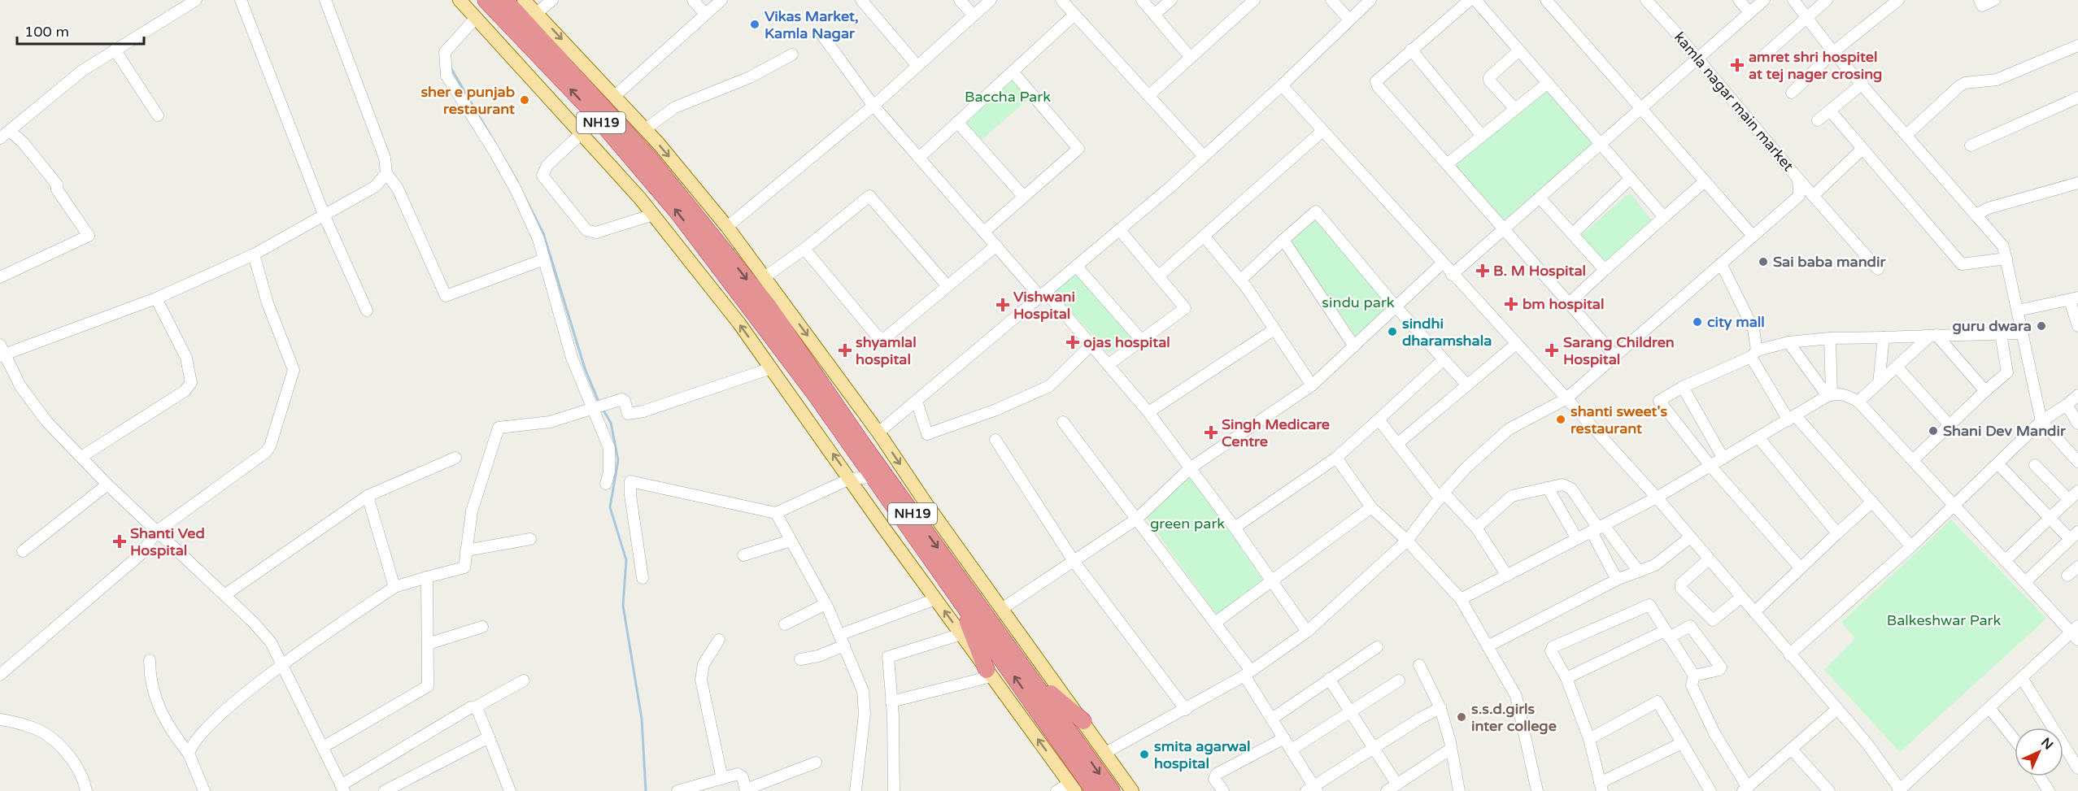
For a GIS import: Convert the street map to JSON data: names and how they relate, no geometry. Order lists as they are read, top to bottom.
{
  "streets": {
    "highway": ["NH19"],
    "street": ["kamla nagar main market"]
  },
  "parks": [
    "Baccha Park",
    "sindu park",
    "green park",
    "Balkeshwar Park"
  ],
  "places": {
    "other": [
      "Vikas Market, Kamla Nagar",
      "sher e punjab restaurant",
      "Sai baba mandir",
      "city mall",
      "guru dwara",
      "sindhi dharamshala",
      "shanti sweet's restaurant",
      "Shani Dev Mandir",
      "s.s.d.girls inter college",
      "smita agarwal hospital"
    ],
    "health": [
      "amret shri hospitel at tej nager crosing",
      "B. M Hospital",
      "bm hospital",
      "Vishwani Hospital",
      "ojas hospital",
      "shyamlal hospital",
      "Sarang Children Hospital",
      "Singh Medicare Centre",
      "Shanti Ved Hospital"
    ]
  },
  "scale_bar": "100 m",
  "north": "top right"
}
